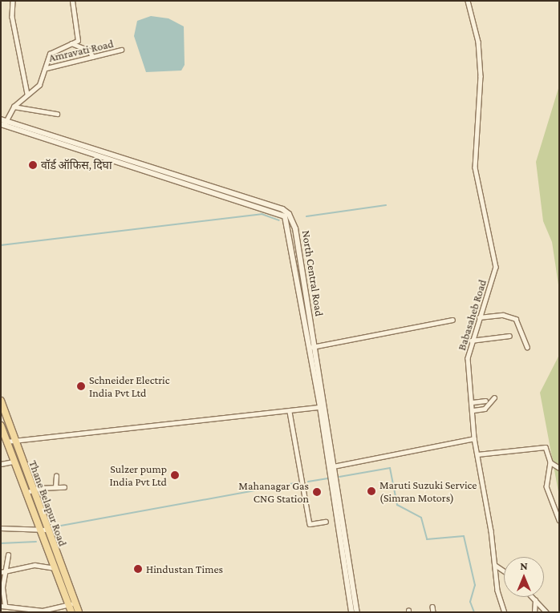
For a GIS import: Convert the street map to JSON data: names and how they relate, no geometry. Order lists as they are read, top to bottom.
{
  "streets": {
    "main road": ["North Central Road", "Thane Belapur Road"],
    "street": ["Amravati Road", "Babasaheb Road"]
  },
  "crossings": [
    ["Amravati Road", "North Central Road"]
  ],
  "places": [
    "वॉर्ड ऑफिस, दिघा",
    "Schneider Electric India Pvt Ltd",
    "Sulzer pump India Pvt Ltd",
    "Maruti Suzuki Service (Simran Motors)",
    "Mahanagar Gas CNG Station",
    "Hindustan Times"
  ],
  "north": "top"
}
